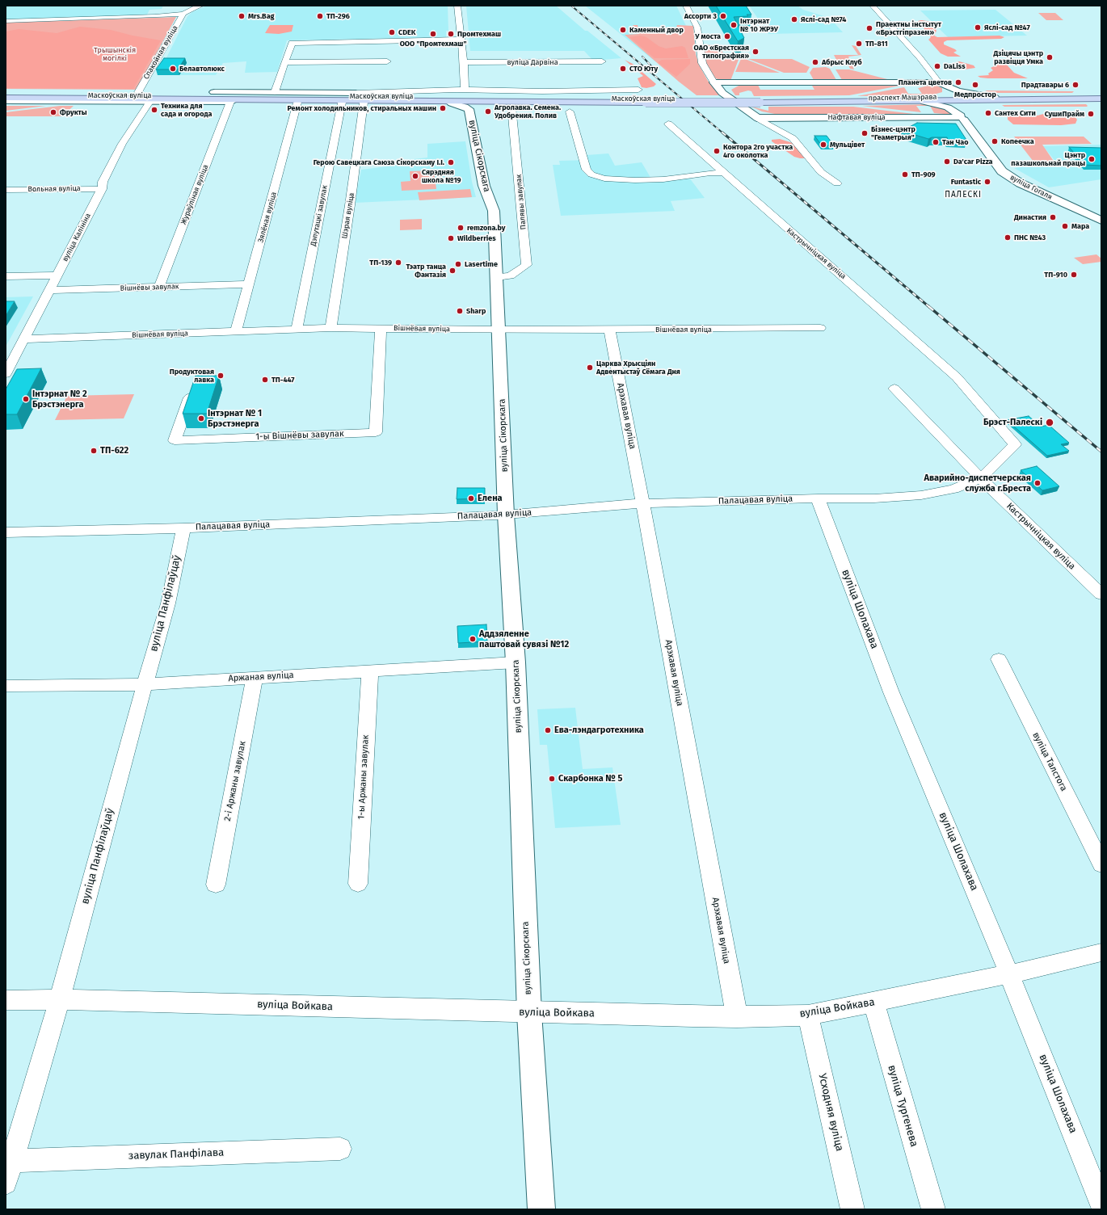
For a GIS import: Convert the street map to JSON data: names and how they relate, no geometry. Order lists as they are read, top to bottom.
{
  "streets": {
    "main road": ["Маскоўская вуліца", "праспект Машэрава"],
    "street": [
      "Спакойная вуліца",
      "вуліца Дарвіна",
      "Нафтавая вуліца",
      "вуліца Сікорскага",
      "вуліца Гогаля",
      "Вольная вуліца",
      "Жураўліная вуліца",
      "Палявы завулак",
      "Дэпутацкі завулак",
      "Шэрая вуліца",
      "Зялёная вуліца",
      "вуліца Калініна",
      "Кастрычніцкая вуліца",
      "Вішнёвы завулак",
      "Вішнёвая вуліца",
      "Арэхавая вуліца",
      "1-ы Вішнёвы завулак",
      "Палацавая вуліца",
      "вуліца Панфілаўцаў",
      "вуліца Шолахава",
      "Аржаная вуліца",
      "вуліца Талстога",
      "1-ы Аржаны завулак",
      "2-і Аржаны завулак",
      "вуліца Войкава",
      "вуліца Тургенева",
      "Усходняя вуліца",
      "завулак Панфілава"
    ]
  },
  "crossings": [
    ["Спакойная вуліца", "Маскоўская вуліца"],
    ["Маскоўская вуліца", "праспект Машэрава"],
    ["Маскоўская вуліца", "вуліца Сікорскага"],
    ["Маскоўская вуліца", "Жураўліная вуліца"],
    ["Маскоўская вуліца", "Дэпутацкі завулак"],
    ["Маскоўская вуліца", "Шэрая вуліца"],
    ["Маскоўская вуліца", "Зялёная вуліца"],
    ["Маскоўская вуліца", "вуліца Калініна"],
    ["Нафтавая вуліца", "вуліца Гогаля"],
    ["вуліца Сікорскага", "Палявы завулак"],
    ["вуліца Сікорскага", "Вішнёвая вуліца"],
    ["вуліца Сікорскага", "Палацавая вуліца"],
    ["вуліца Сікорскага", "Аржаная вуліца"],
    ["вуліца Сікорскага", "вуліца Войкава"],
    ["Вольная вуліца", "вуліца Калініна"],
    ["Жураўліная вуліца", "Вішнёвы завулак"],
    ["Дэпутацкі завулак", "Вішнёвая вуліца"],
    ["Шэрая вуліца", "Вішнёвая вуліца"],
    ["Зялёная вуліца", "Вішнёвы завулак"],
    ["Зялёная вуліца", "Вішнёвая вуліца"],
    ["вуліца Калініна", "Вішнёвы завулак"],
    ["вуліца Калініна", "Вішнёвая вуліца"],
    ["Кастрычніцкая вуліца", "Палацавая вуліца"],
    ["Вішнёвая вуліца", "Арэхавая вуліца"],
    ["Вішнёвая вуліца", "1-ы Вішнёвы завулак"],
    ["Арэхавая вуліца", "Палацавая вуліца"],
    ["Арэхавая вуліца", "вуліца Войкава"],
    ["Палацавая вуліца", "вуліца Панфілаўцаў"],
    ["Палацавая вуліца", "вуліца Шолахава"],
    ["вуліца Панфілаўцаў", "Аржаная вуліца"],
    ["вуліца Панфілаўцаў", "вуліца Войкава"],
    ["вуліца Панфілаўцаў", "завулак Панфілава"],
    ["вуліца Шолахава", "вуліца Войкава"],
    ["Аржаная вуліца", "1-ы Аржаны завулак"],
    ["Аржаная вуліца", "2-і Аржаны завулак"],
    ["вуліца Войкава", "вуліца Тургенева"],
    ["вуліца Войкава", "Усходняя вуліца"]
  ],
  "districts": ["ПАЛЕСКІ"],
  "parks": ["Трышынскія могілкі"],
  "places": [
    "Mrs.Bag",
    "ТП-296",
    "Ассорти 3",
    "Яслі-сад №74",
    "Інтэрнат № 10 ЖРЭУ",
    "Яслі-сад №47",
    "Праектны інстытут «Брэстгіпразем»",
    "Каменный двор",
    "CDEK",
    "ООО \"Промтехмаш\"",
    "Промтехмаш",
    "У моста",
    "ТП-811",
    "ОАО «Брестская типография»",
    "Дзіцячы цэнтр развіцця Умка",
    "Абрыс Клуб",
    "DaLiss",
    "Белавтолюкс",
    "СТО Юту",
    "Планета цветов",
    "Медпростор",
    "Прадтавары 6",
    "Ремонт холодильников, стиральных машин",
    "Техника для сада и огорода",
    "Агролавка. Семена. Удобрения. Полив",
    "Фрукты",
    "Сантех Сити",
    "СушиПрайм",
    "Бізнес-цэнтр \"Геаметрыя\"",
    "Копеечка",
    "Тан Чао",
    "Мульцівет",
    "Контора 2го участка 4го околотка",
    "Цэнтр пазашкольнай працы",
    "Da'car Pizza",
    "Герою Савецкага Саюза Сікорскаму І.І.",
    "ТП-909",
    "Сярэдняя школа №19",
    "Funtastic",
    "Династия",
    "Мара",
    "remzona.by",
    "ПНС №43",
    "Wildberries",
    "ТП-139",
    "Lasertime",
    "Тэатр танца Фантазія",
    "ТП-910",
    "Sharp",
    "Царква Хрысціян Адвентыстаў Сёмага Дня",
    "Продуктовая лавка",
    "ТП-447",
    "Інтэрнат № 2 Брэстэнерга",
    "Інтэрнат № 1 Брэстэнерга",
    "Брэст-Палескі",
    "ТП-622",
    "Аварийно-диспетчерская служба г.Бреста",
    "Елена",
    "Аддзяленне паштовай сувязі №12",
    "Ева-лэндагротехника",
    "Скарбонка № 5"
  ]
}
